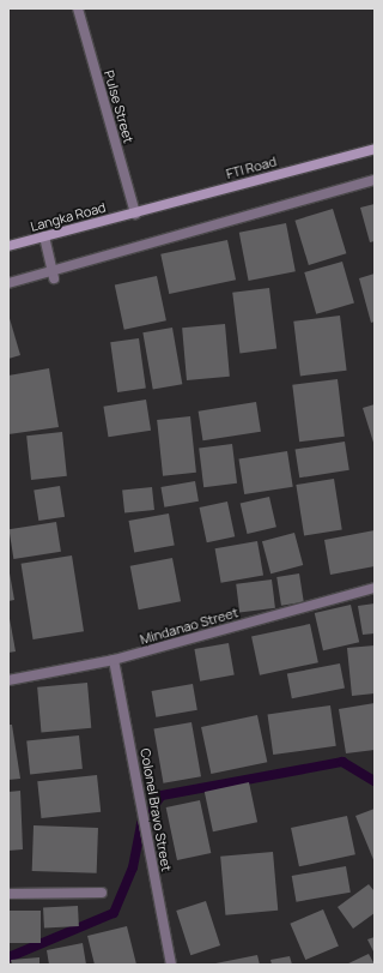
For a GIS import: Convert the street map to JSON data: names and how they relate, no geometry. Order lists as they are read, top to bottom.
{
  "streets": {
    "street": [
      "Pulse Street",
      "FTI Road",
      "Langka Road",
      "Mindanao Street",
      "Colonel Bravo Street"
    ]
  },
  "crossings": [
    ["Pulse Street", "FTI Road"],
    ["Pulse Street", "Langka Road"],
    ["FTI Road", "Langka Road"],
    ["Mindanao Street", "Colonel Bravo Street"]
  ]
}
